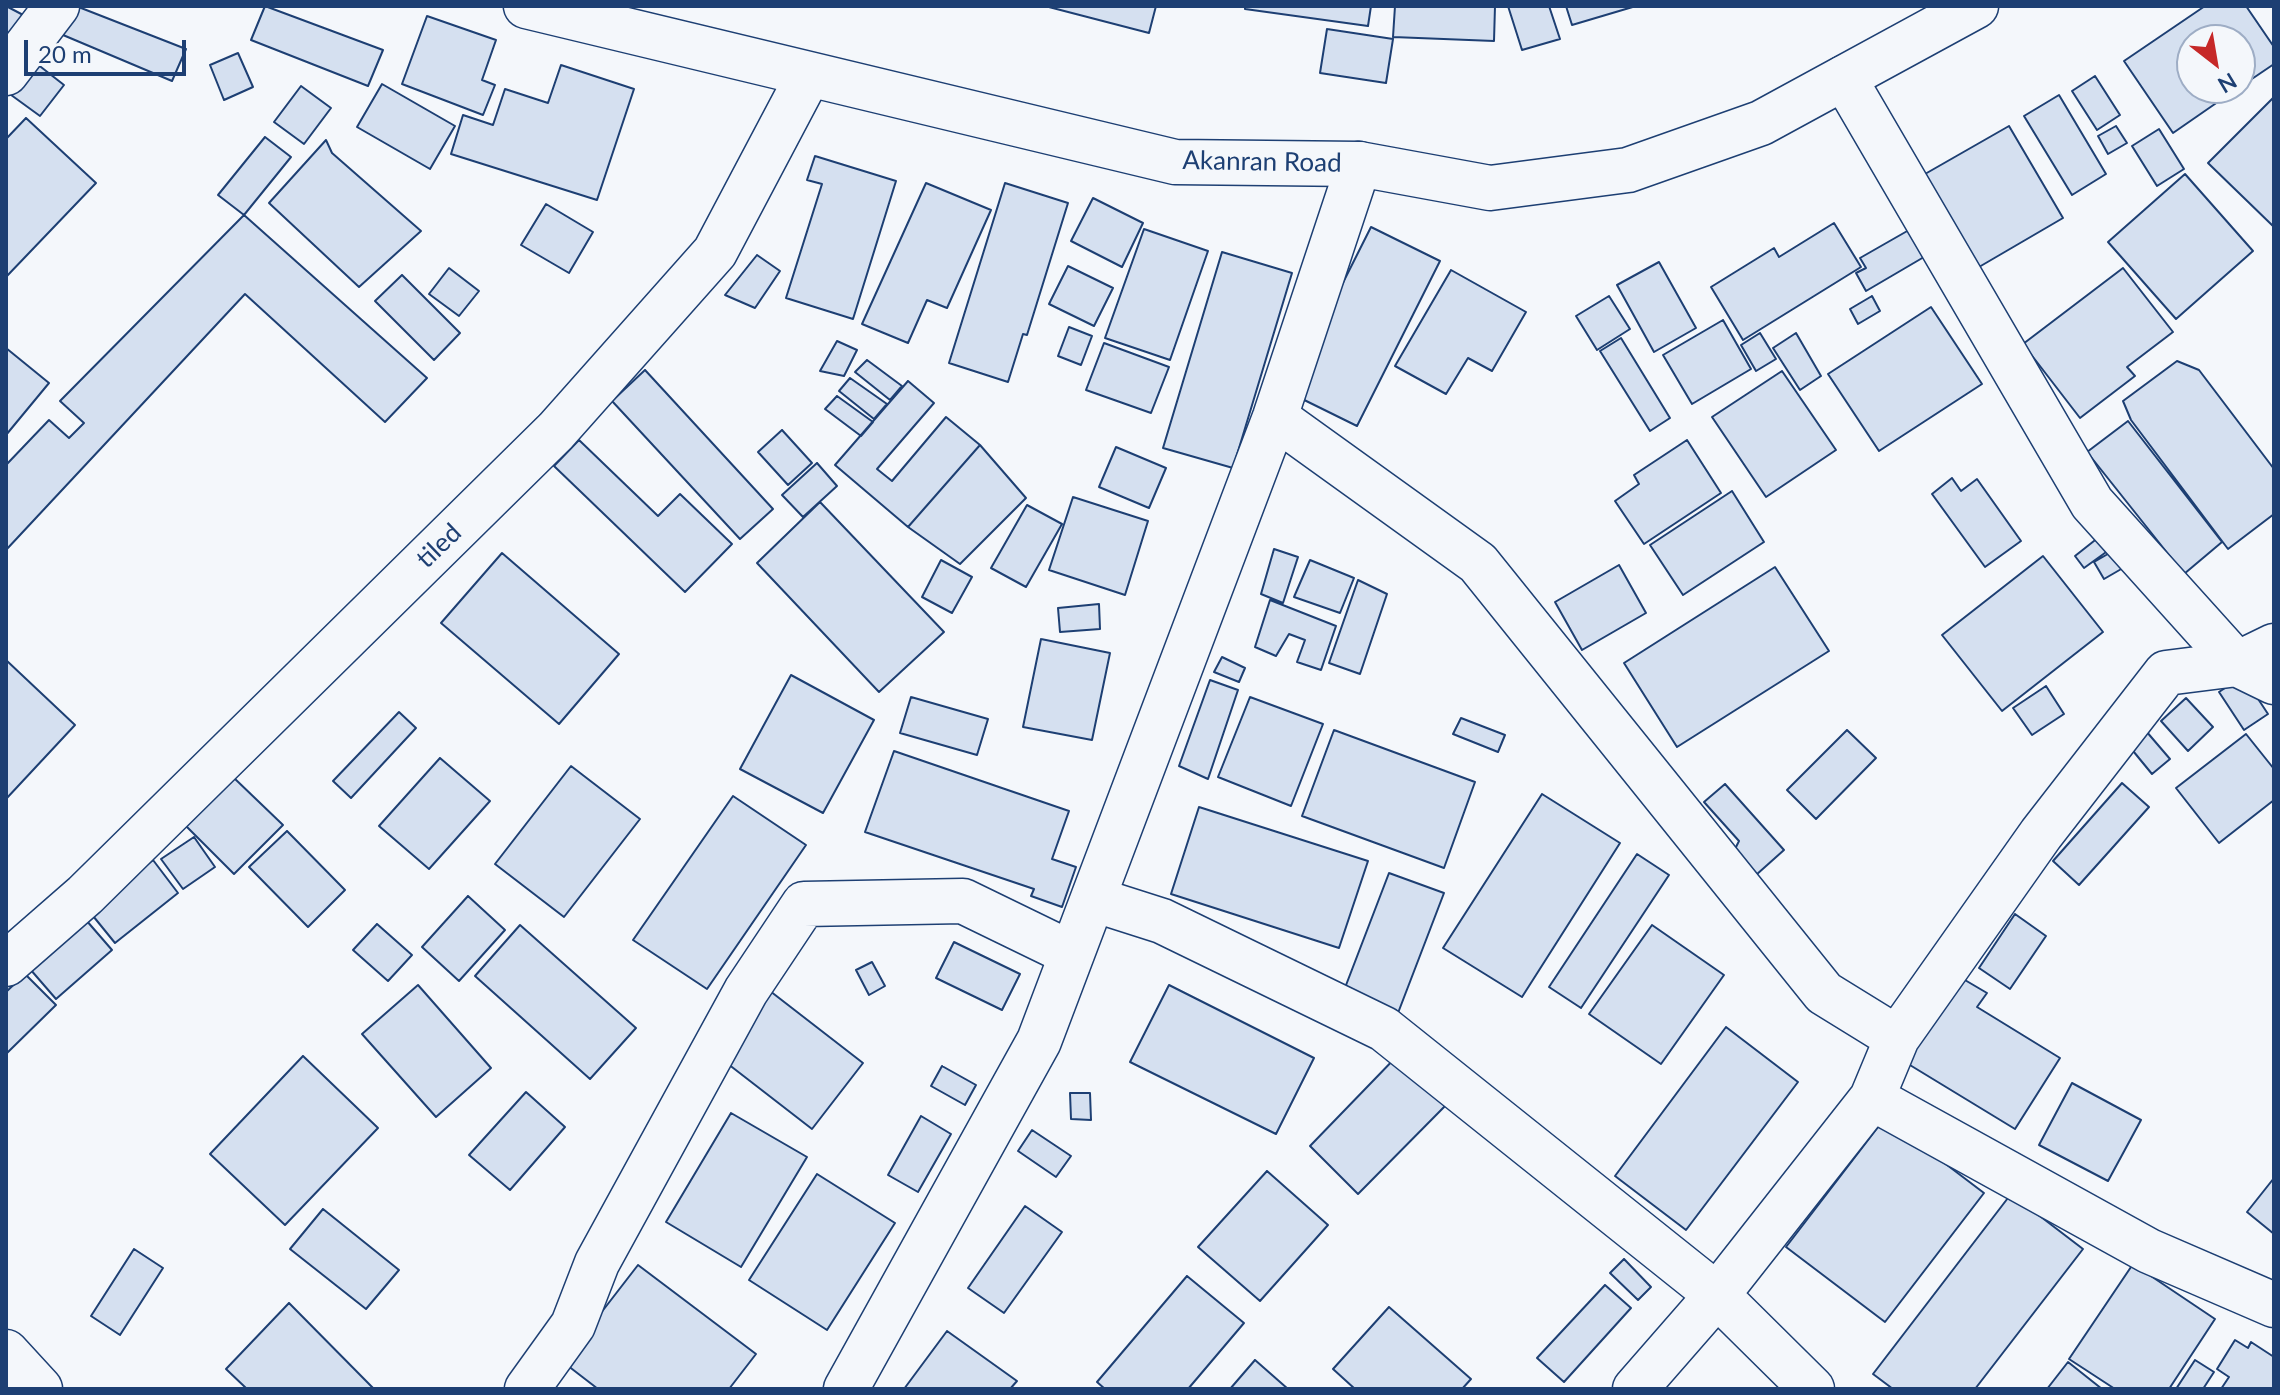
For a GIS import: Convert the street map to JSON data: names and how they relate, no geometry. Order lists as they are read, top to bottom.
{
  "streets": {
    "street": ["Akanran Road", "tiled"]
  },
  "crossings": [
    ["Akanran Road", "tiled"]
  ],
  "scale_bar": "20 m",
  "north": "bottom right"
}
